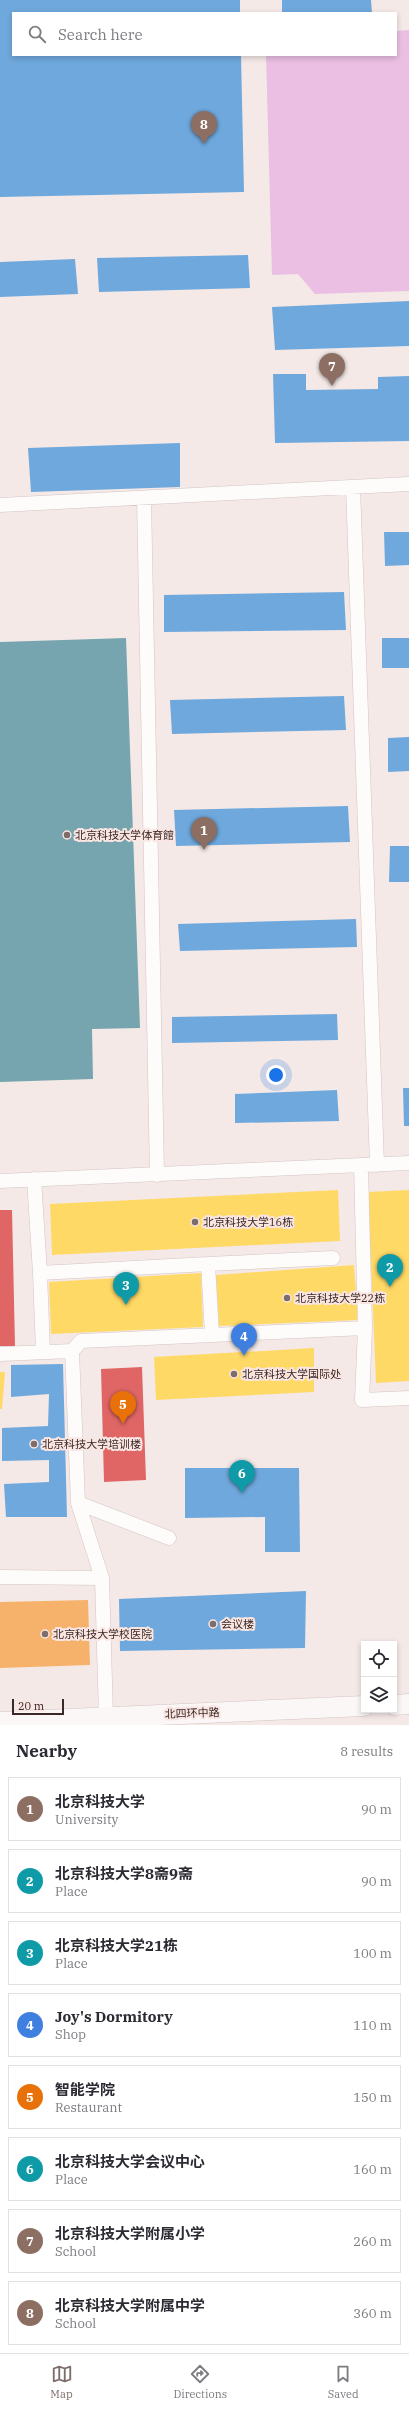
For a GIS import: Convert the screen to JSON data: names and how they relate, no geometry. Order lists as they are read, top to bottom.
{
  "streets": {
    "street": ["北四环中路"]
  },
  "places": [
    "北京科技大学体育館",
    "北京科技大学16栋",
    "北京科技大学22栋",
    "北京科技大学国际处",
    "北京科技大学培训楼",
    "会议楼",
    "北京科技大学校医院"
  ],
  "scale_bar": "20 m",
  "page": {
    "search": "Search here",
    "pins": [
      "8",
      "7",
      "1",
      "2",
      "3",
      "4",
      "5",
      "6"
    ],
    "scale": "20 m",
    "heading": ["Nearby", "8 results"],
    "list": [
      {
        "mark": "1",
        "name": "北京科技大学",
        "note": "University",
        "value": "90 m"
      },
      {
        "mark": "2",
        "name": "北京科技大学8斋9斋",
        "note": "Place",
        "value": "90 m"
      },
      {
        "mark": "3",
        "name": "北京科技大学21栋",
        "note": "Place",
        "value": "100 m"
      },
      {
        "mark": "4",
        "name": "Joy's Dormitory",
        "note": "Shop",
        "value": "110 m"
      },
      {
        "mark": "5",
        "name": "智能学院",
        "note": "Restaurant",
        "value": "150 m"
      },
      {
        "mark": "6",
        "name": "北京科技大学会议中心",
        "note": "Place",
        "value": "160 m"
      },
      {
        "mark": "7",
        "name": "北京科技大学附属小学",
        "note": "School",
        "value": "260 m"
      },
      {
        "mark": "8",
        "name": "北京科技大学附属中学",
        "note": "School",
        "value": "360 m"
      }
    ],
    "nav": ["Map", "Directions", "Saved"]
  }
}
